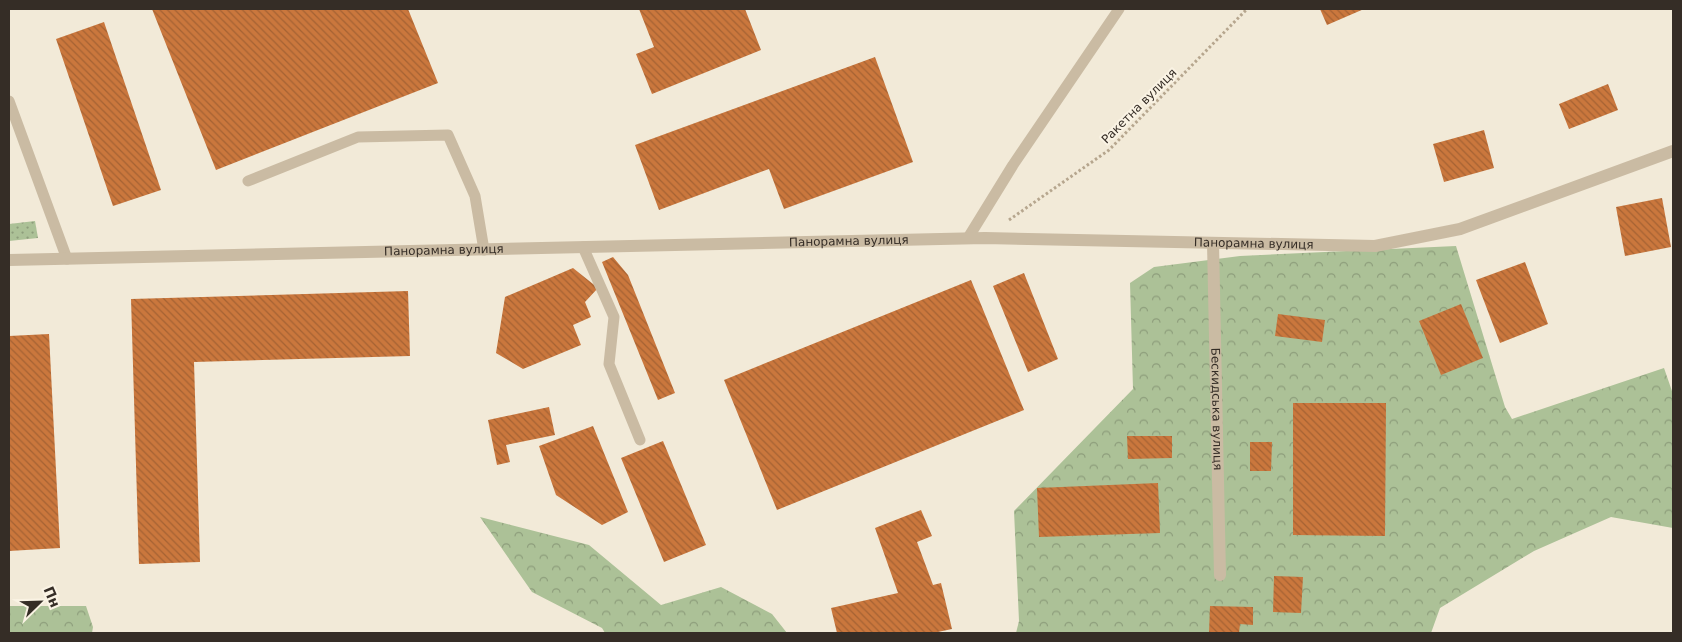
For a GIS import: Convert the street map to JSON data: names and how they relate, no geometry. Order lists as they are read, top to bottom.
{
  "streets": {
    "street": ["Панорамна вулиця", "Бескидська вулиця"],
    "path": ["Ракетна вулиця"]
  },
  "crossings": [
    ["Ракетна вулиця", "Панорамна вулиця"],
    ["Панорамна вулиця", "Бескидська вулиця"]
  ],
  "north": "top right"
}
